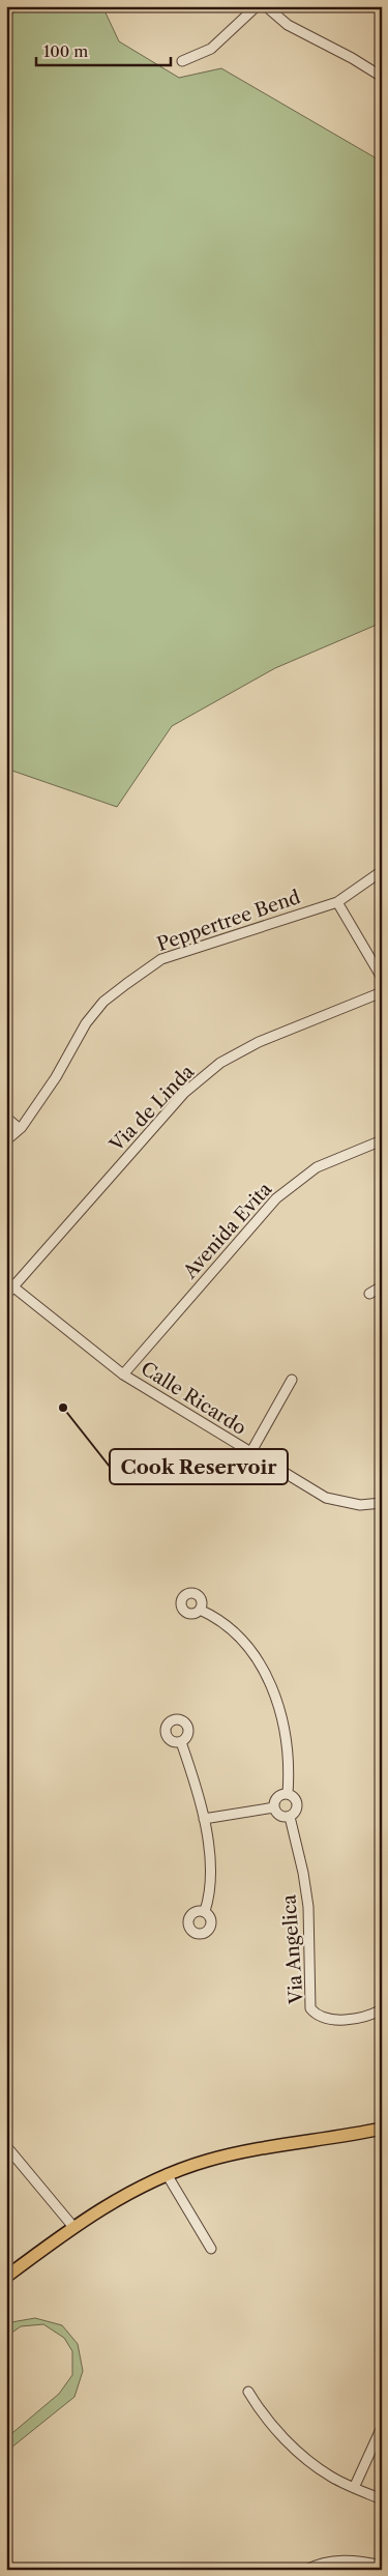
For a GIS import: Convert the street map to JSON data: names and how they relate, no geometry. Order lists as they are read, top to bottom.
{
  "streets": {
    "street": [
      "Peppertree Bend",
      "Via de Linda",
      "Avenida Evita",
      "Calle Ricardo",
      "Via Angelica"
    ]
  },
  "crossings": [
    ["Via de Linda", "Calle Ricardo"],
    ["Avenida Evita", "Calle Ricardo"]
  ],
  "places": ["Cook Reservoir"],
  "scale_bar": "100 m"
}
